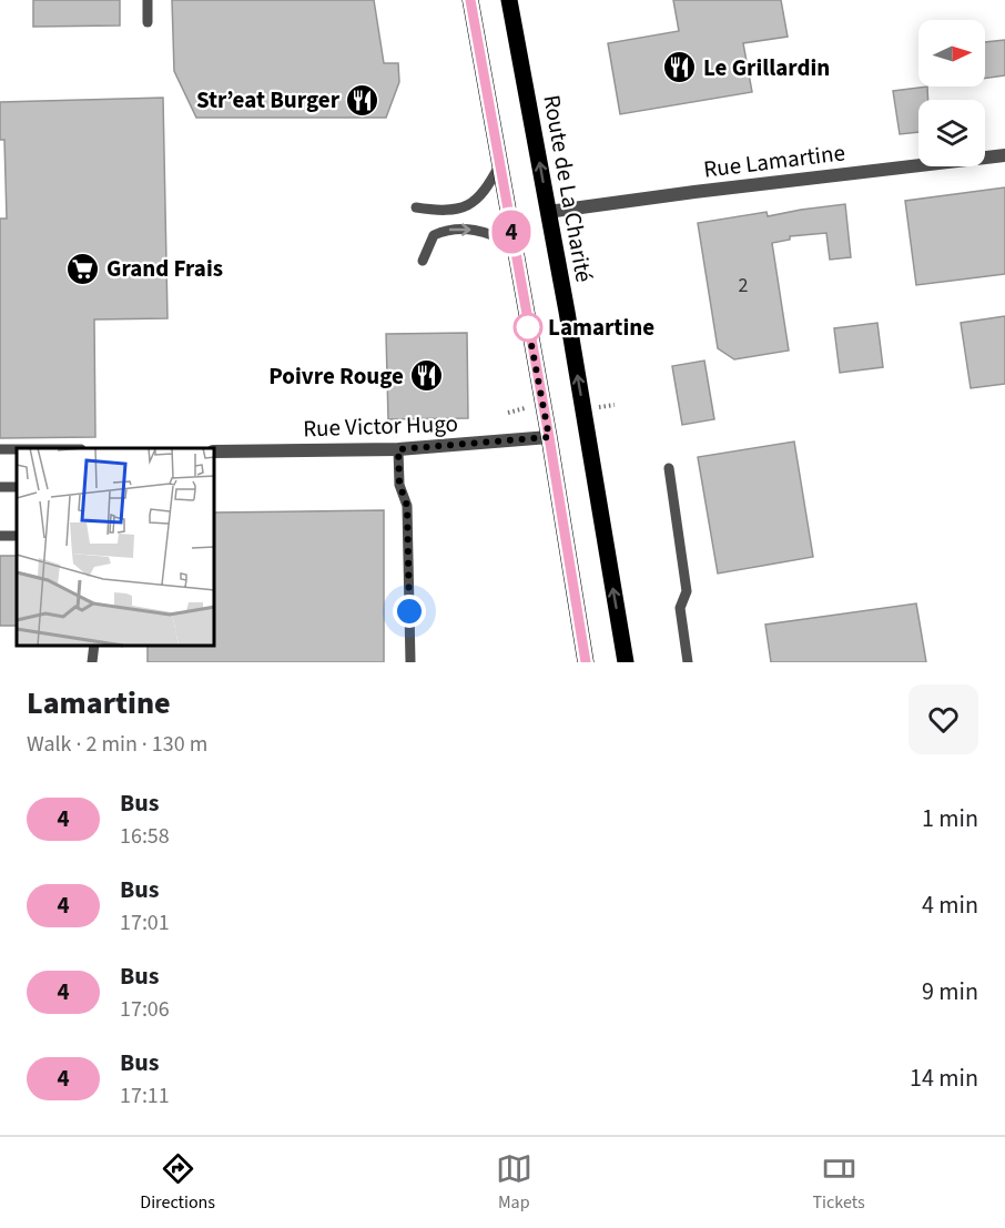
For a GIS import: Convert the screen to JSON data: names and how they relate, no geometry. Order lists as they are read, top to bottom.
{
  "streets": {
    "main road": ["Route de La Charité"],
    "street": ["Rue Lamartine", "Rue Victor Hugo"]
  },
  "crossings": [
    ["Rue Lamartine", "Route de La Charité"]
  ],
  "places": {
    "restaurant": ["Le Grillardin", "Str’eat Burger", "Poivre Rouge"],
    "supermarket": ["Grand Frais"],
    "other": ["Lamartine"]
  },
  "lines": ["bus line 4"],
  "house_numbers": ["2"],
  "north": "right",
  "page": {
    "on_map": "4",
    "heading": ["Lamartine", "Walk · 2 min · 130 m"],
    "list": [
      {
        "mark": "4",
        "name": "Bus",
        "note": "16:58",
        "value": "1 min"
      },
      {
        "mark": "4",
        "name": "Bus",
        "note": "17:01",
        "value": "4 min"
      },
      {
        "mark": "4",
        "name": "Bus",
        "note": "17:06",
        "value": "9 min"
      },
      {
        "mark": "4",
        "name": "Bus",
        "note": "17:11",
        "value": "14 min"
      }
    ],
    "tabs": ["Directions", "Map", "Tickets"]
  }
}
